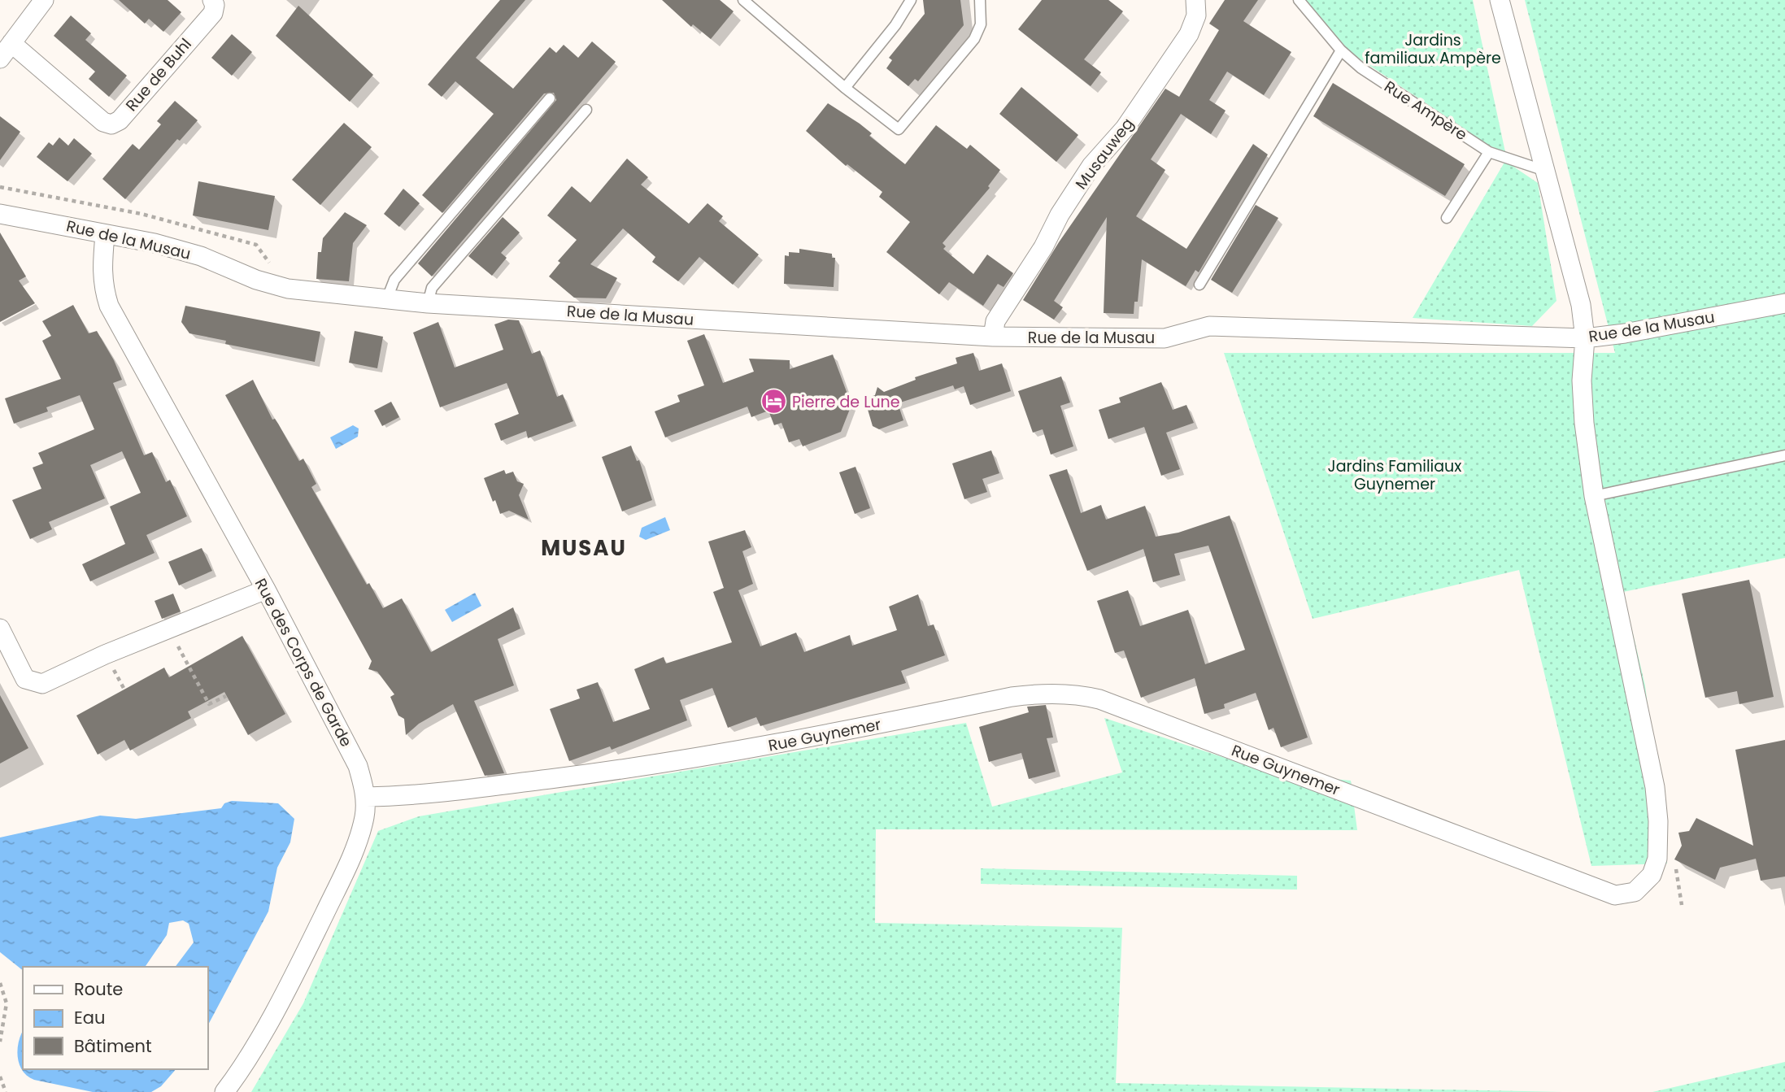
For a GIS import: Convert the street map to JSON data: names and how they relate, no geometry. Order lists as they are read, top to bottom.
{
  "streets": {
    "street": [
      "Rue de Buhl",
      "Musauweg",
      "Rue de la Musau",
      "Rue des Corps de Garde",
      "Rue Guynemer"
    ],
    "lane": ["Rue Ampère"]
  },
  "crossings": [
    ["Musauweg", "Rue de la Musau"],
    ["Rue de la Musau", "Rue des Corps de Garde"],
    ["Rue de la Musau", "Rue Guynemer"],
    ["Rue des Corps de Garde", "Rue Guynemer"]
  ],
  "districts": ["MUSAU"],
  "parks": ["Jardins familiaux Ampère", "Jardins Familiaux Guynemer"],
  "places": {
    "hotel": ["Pierre de Lune"]
  },
  "legend": ["Route", "Eau", "Bâtiment"]
}
